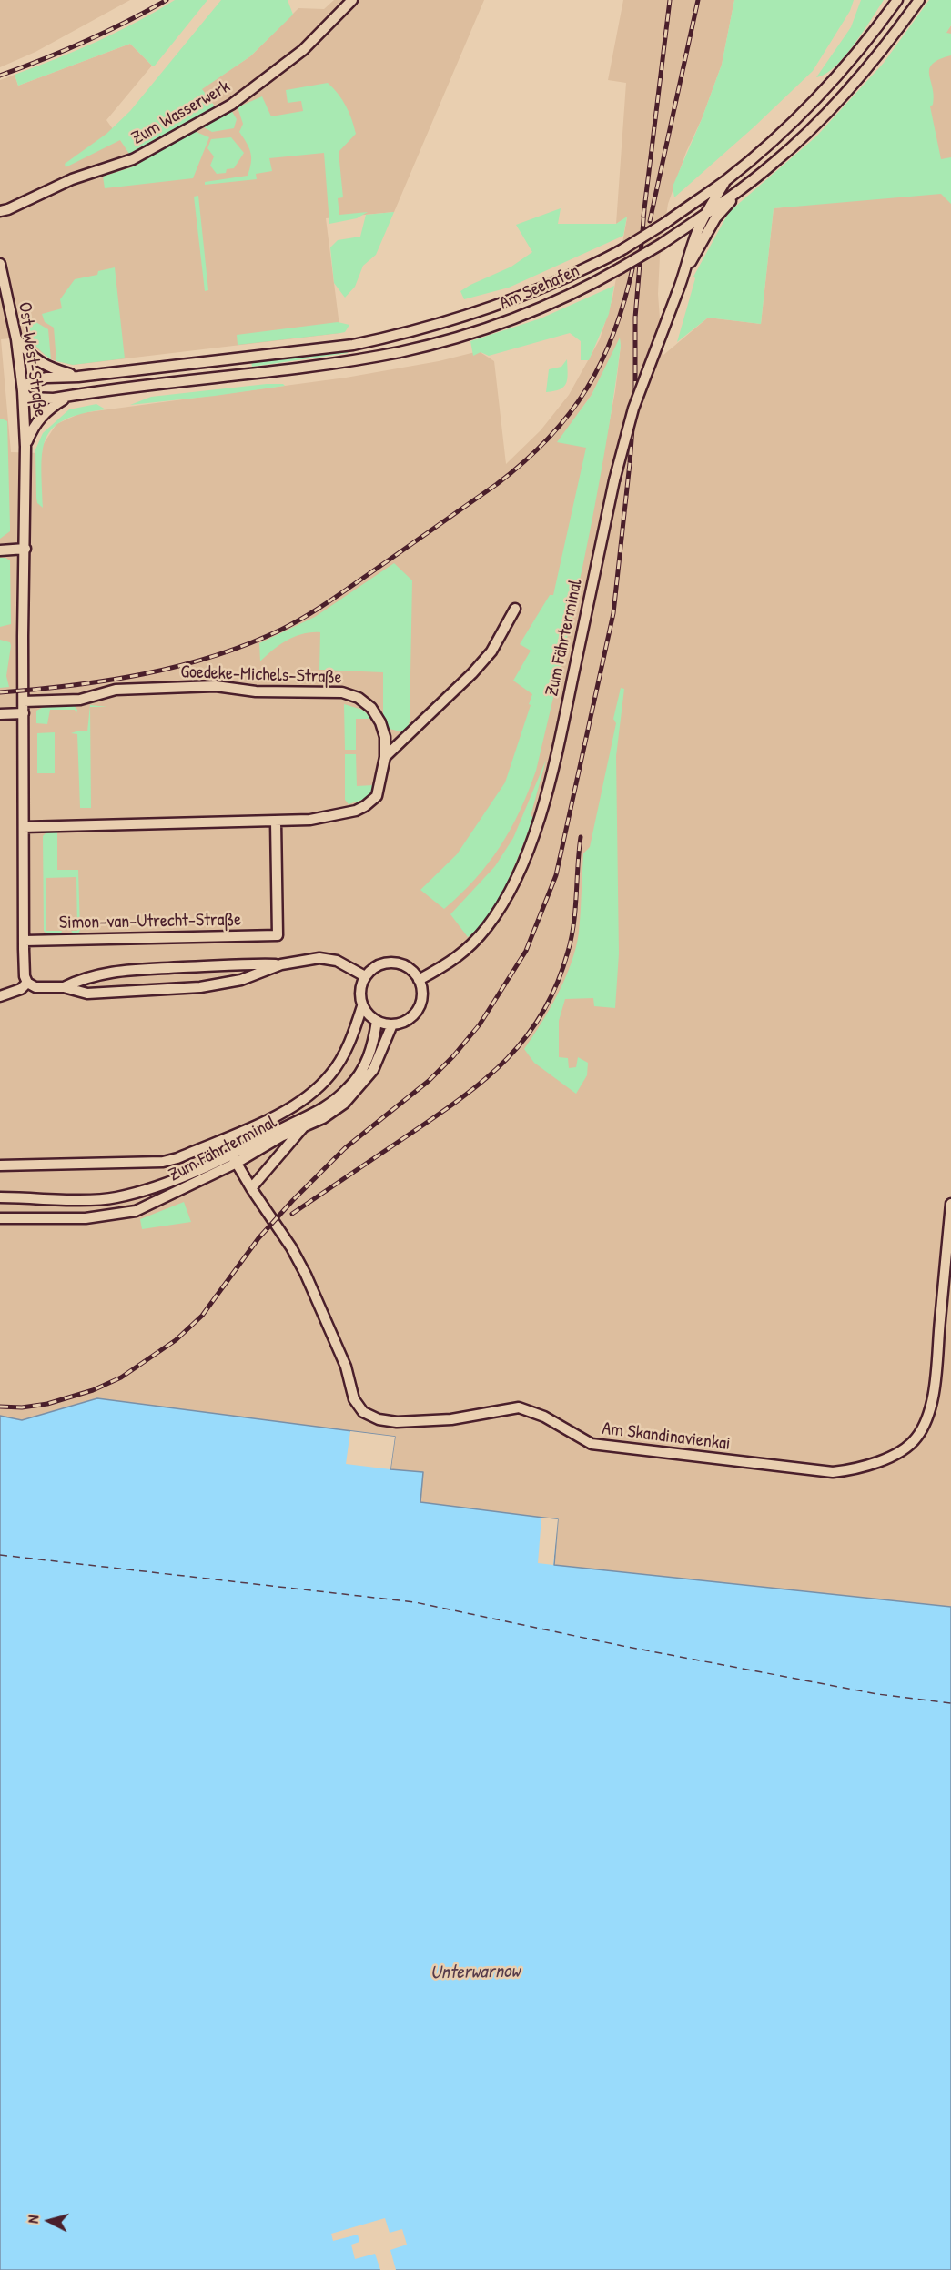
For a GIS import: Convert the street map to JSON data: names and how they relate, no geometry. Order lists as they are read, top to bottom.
{
  "streets": {
    "street": [
      "Zum Wasserwerk",
      "Am Seehafen",
      "Ost-West-Straße",
      "Zum Fährterminal",
      "Goedeke-Michels-Straße",
      "Simon-van-Utrecht-Straße",
      "Am Skandinavienkai"
    ]
  },
  "crossings": [
    ["Am Seehafen", "Ost-West-Straße"],
    ["Am Seehafen", "Zum Fährterminal"],
    ["Ost-West-Straße", "Goedeke-Michels-Straße"],
    ["Ost-West-Straße", "Simon-van-Utrecht-Straße"],
    ["Zum Fährterminal", "Am Skandinavienkai"],
    ["Goedeke-Michels-Straße", "Simon-van-Utrecht-Straße"]
  ],
  "water": ["Unterwarnow"],
  "north": "left"
}
